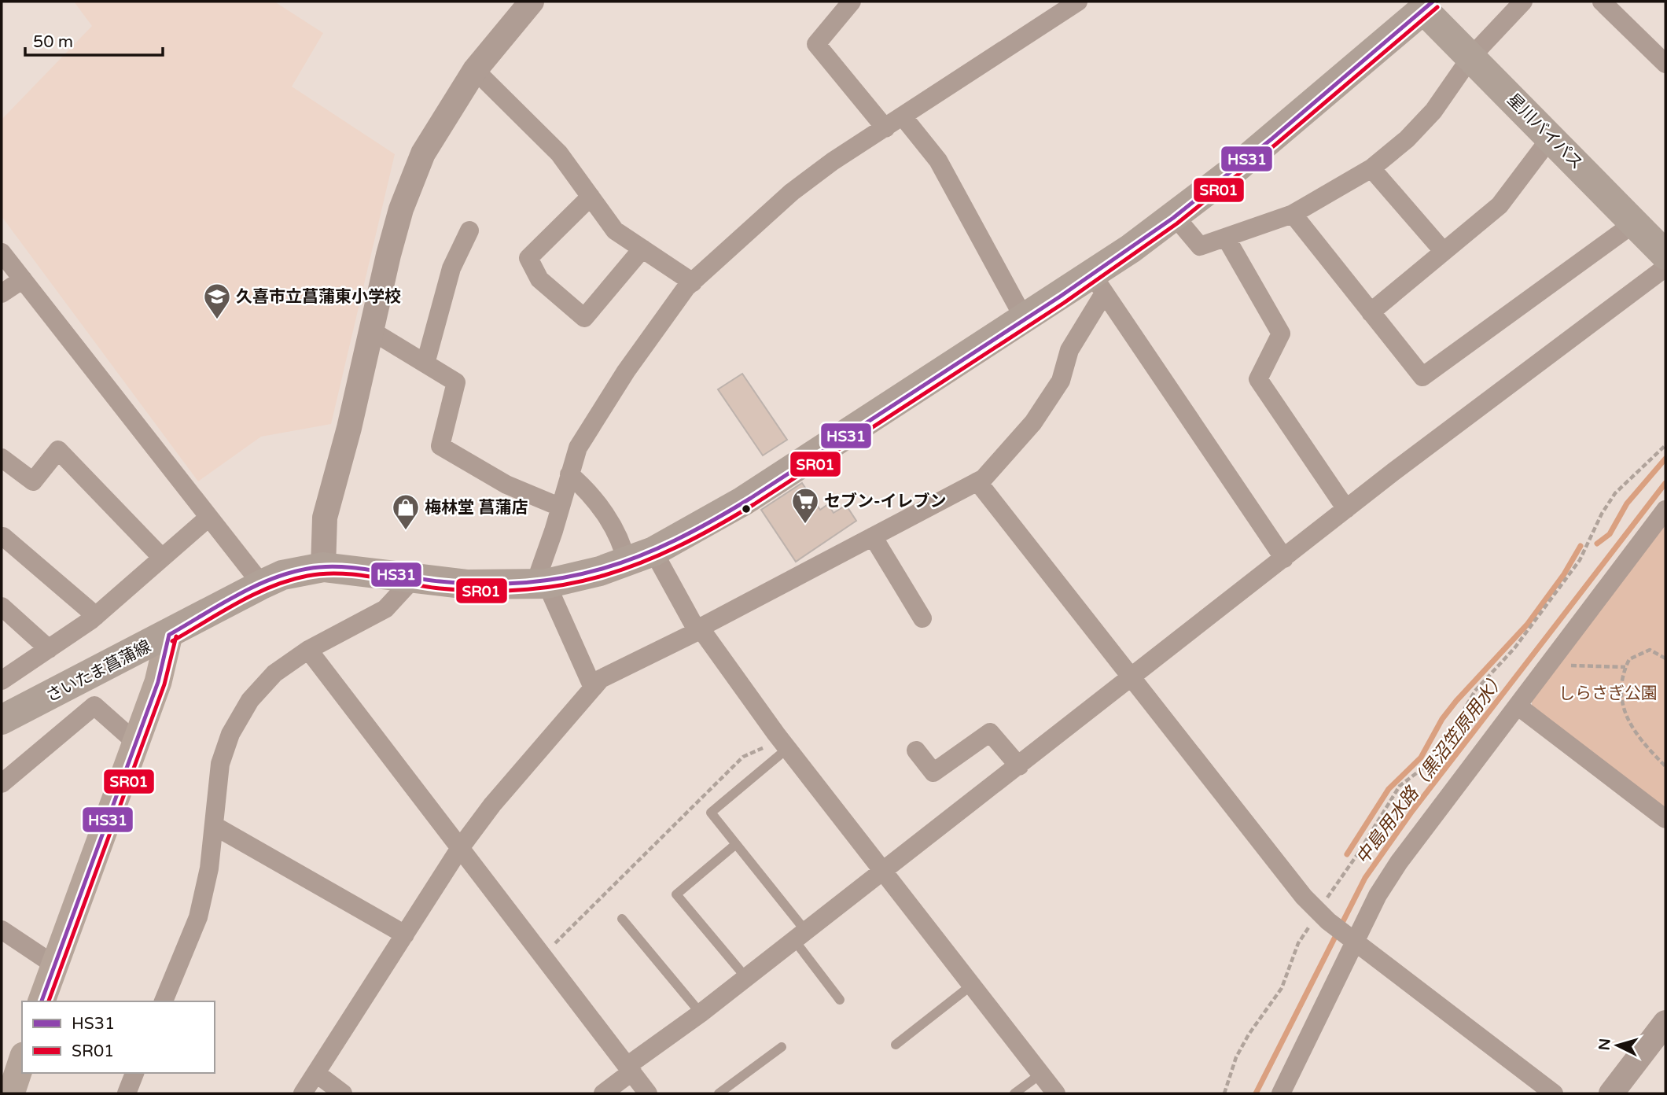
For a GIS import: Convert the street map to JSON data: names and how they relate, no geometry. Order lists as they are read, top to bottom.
{
  "streets": {
    "main road": ["星川バイパス", "さいたま菖蒲線"]
  },
  "crossings": [
    ["星川バイパス", "さいたま菖蒲線"]
  ],
  "water": ["中島用水路（黒沼笠原用水）"],
  "parks": ["しらさぎ公園"],
  "places": {
    "school or university": ["久喜市立菖蒲東小学校"],
    "supermarket": ["セブン-イレブン"],
    "shop": ["梅林堂 菖蒲店"]
  },
  "lines": ["transit line HS31", "transit line SR01"],
  "legend": ["HS31", "SR01"],
  "scale_bar": "50 m",
  "north": "left"
}
